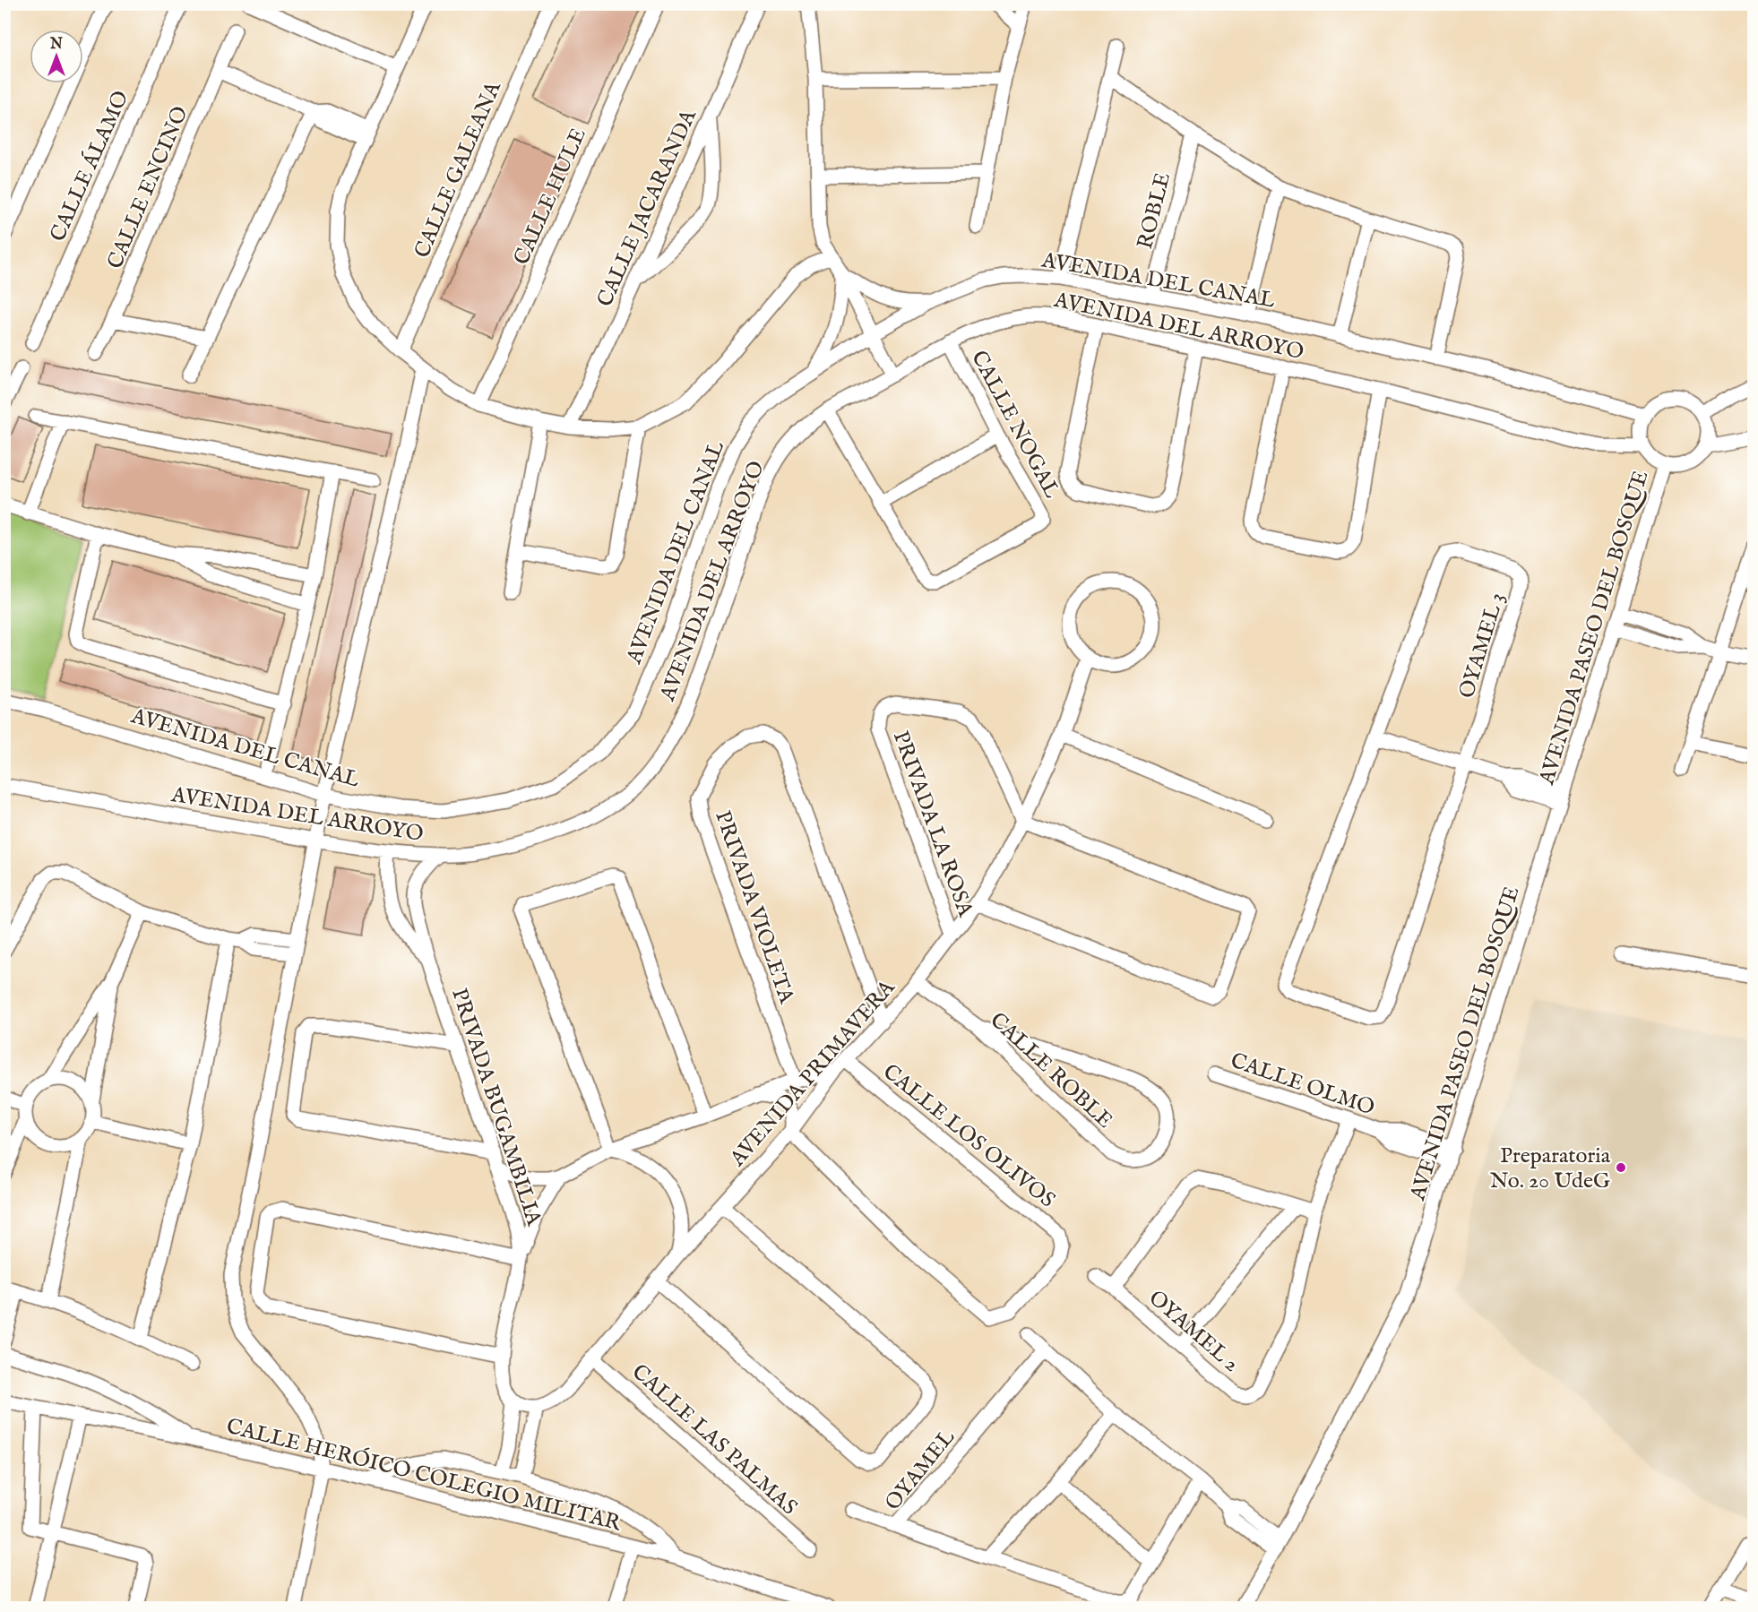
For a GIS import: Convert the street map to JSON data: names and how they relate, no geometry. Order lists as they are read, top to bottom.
{
  "streets": {
    "street": [
      "CALLE ÁLAMO",
      "CALLE GALEANA",
      "CALLE ENCINO",
      "CALLE HULE",
      "CALLE JACARANDA",
      "ROBLE",
      "AVENIDA DEL CANAL",
      "AVENIDA DEL ARROYO",
      "CALLE NOGAL",
      "AVENIDA PASEO DEL BOSQUE",
      "OYAMEL 3",
      "PRIVADA LA ROSA",
      "PRIVADA VIOLETA",
      "CALLE ROBLE",
      "AVENIDA PRIMAVERA",
      "CALLE OLMO",
      "PRIVADA BUGAMBILIA",
      "CALLE LOS OLIVOS",
      "OYAMEL 2",
      "CALLE LAS PALMAS",
      "OYAMEL",
      "CALLE HERÓICO COLEGIO MILITAR"
    ]
  },
  "crossings": [
    ["ROBLE", "AVENIDA DEL CANAL"],
    ["AVENIDA DEL CANAL", "AVENIDA DEL ARROYO"],
    ["AVENIDA DEL CANAL", "AVENIDA PASEO DEL BOSQUE"],
    ["AVENIDA DEL ARROYO", "CALLE NOGAL"],
    ["AVENIDA DEL ARROYO", "AVENIDA PASEO DEL BOSQUE"],
    ["AVENIDA DEL ARROYO", "PRIVADA BUGAMBILIA"],
    ["AVENIDA PASEO DEL BOSQUE", "CALLE OLMO"],
    ["PRIVADA LA ROSA", "AVENIDA PRIMAVERA"],
    ["PRIVADA VIOLETA", "AVENIDA PRIMAVERA"],
    ["CALLE ROBLE", "AVENIDA PRIMAVERA"],
    ["AVENIDA PRIMAVERA", "CALLE LOS OLIVOS"],
    ["AVENIDA PRIMAVERA", "CALLE LAS PALMAS"],
    ["CALLE OLMO", "OYAMEL 2"]
  ],
  "places": ["Preparatoria No. 20 UdeG"],
  "north": "top"
}
